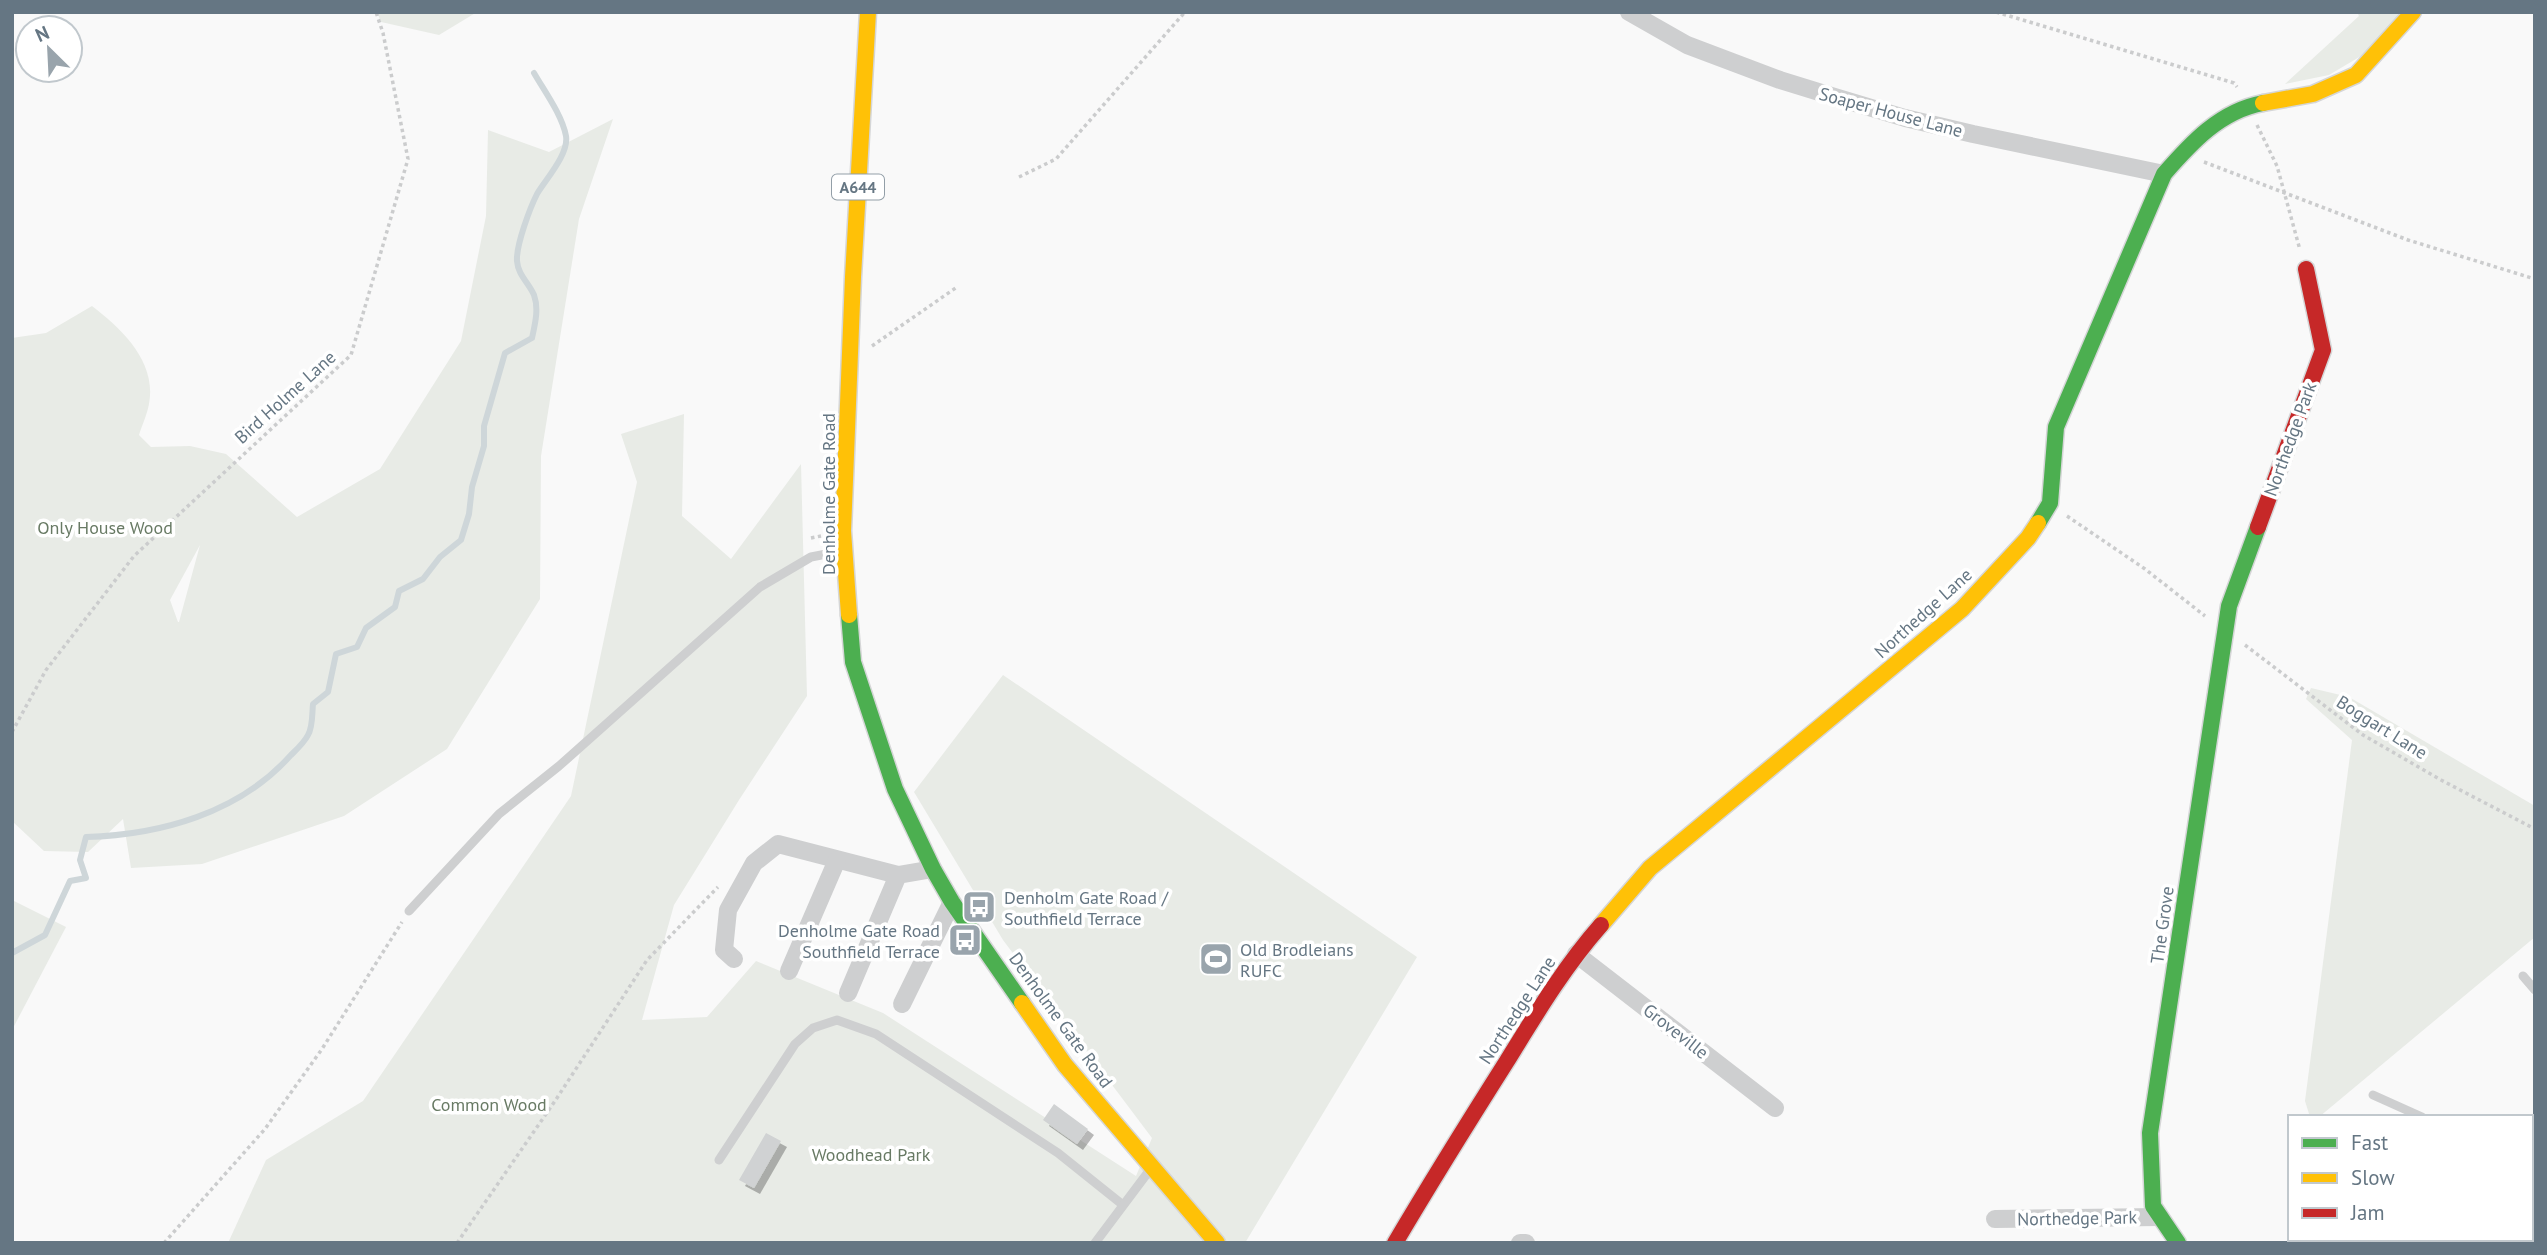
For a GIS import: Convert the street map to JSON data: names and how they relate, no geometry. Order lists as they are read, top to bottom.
{
  "streets": {
    "street": [
      "Soaper House Lane",
      "A644",
      "Northedge Park",
      "Denholme Gate Road",
      "Northedge Lane",
      "The Grove",
      "Groveville"
    ],
    "path": ["Bird Holme Lane", "Boggart Lane"]
  },
  "crossings": [
    ["Soaper House Lane", "Northedge Lane"],
    ["Northedge Park", "The Grove"],
    ["Northedge Lane", "Boggart Lane"],
    ["Northedge Lane", "Groveville"],
    ["Boggart Lane", "The Grove"]
  ],
  "parks": ["Only House Wood", "Common Wood", "Woodhead Park"],
  "places": {
    "bus stop": ["Denholm Gate Road / Southfield Terrace", "Denholme Gate Road Southfield Terrace"],
    "sports": ["Old Brodleians RUFC"]
  },
  "legend": ["Fast", "Slow", "Jam"],
  "north": "top left"
}
